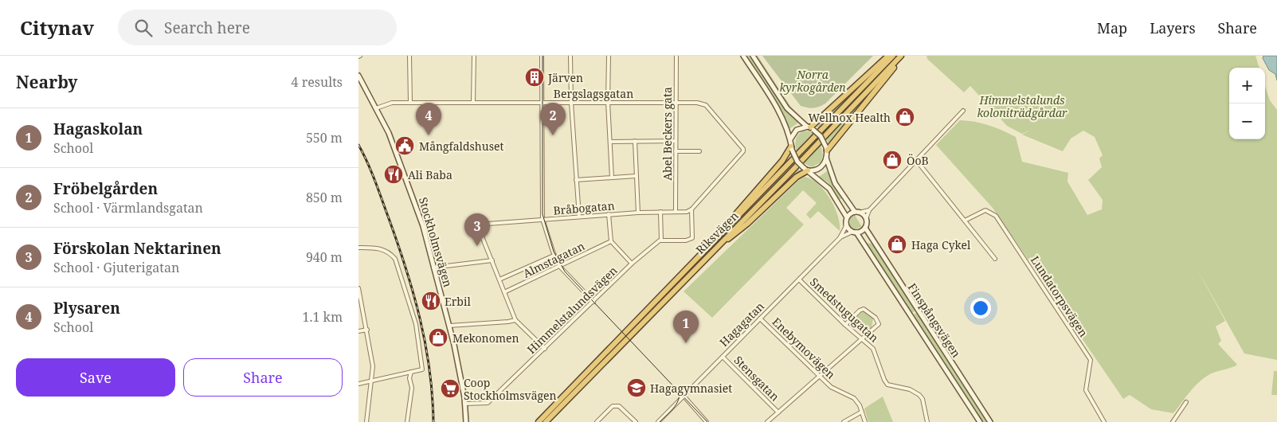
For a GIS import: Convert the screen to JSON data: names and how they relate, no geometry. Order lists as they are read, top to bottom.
{
  "streets": {
    "highway": ["Riksvägen"],
    "main road": ["Stockholmsvägen", "Finspångsvägen"],
    "street": [
      "Bergslagsgatan",
      "Abel Beckers gata",
      "Bråbogatan",
      "Almstagatan",
      "Lundatorpsvägen",
      "Himmelstalundsvägen",
      "Smedstugugatan",
      "Hagagatan",
      "Enebymovägen",
      "Stensgatan"
    ]
  },
  "crossings": [
    ["Bergslagsgatan", "Abel Beckers gata"],
    ["Bergslagsgatan", "Bråbogatan"],
    ["Bergslagsgatan", "Stockholmsvägen"],
    ["Abel Beckers gata", "Bråbogatan"],
    ["Stockholmsvägen", "Himmelstalundsvägen"],
    ["Smedstugugatan", "Hagagatan"],
    ["Finspångsvägen", "Hagagatan"],
    ["Hagagatan", "Enebymovägen"],
    ["Hagagatan", "Stensgatan"]
  ],
  "parks": ["Norra kyrkogården", "Himmelstalunds koloniträdgårdar"],
  "places": {
    "building": ["Järven"],
    "shop": [
      "Wellnox Health",
      "ÖoB",
      "Haga Cykel",
      "Mekonomen"
    ],
    "public building": ["Mångfaldshuset"],
    "restaurant": ["Ali Baba", "Erbil"],
    "school or university": ["Hagagymnasiet"],
    "supermarket": ["Coop Stockholmsvägen"]
  },
  "page": {
    "header": "Citynav",
    "search": "Search here",
    "nav": ["Map", "Layers", "Share"],
    "heading": ["Nearby", "4 results"],
    "map_buttons": ["+", "−"],
    "pins": [
      "2",
      "4",
      "3",
      "1"
    ],
    "list": [
      {
        "mark": "1",
        "name": "Hagaskolan",
        "note": "School",
        "value": "550 m"
      },
      {
        "mark": "2",
        "name": "Fröbelgården",
        "note": "School · Värmlandsgatan",
        "value": "850 m"
      },
      {
        "mark": "3",
        "name": "Förskolan Nektarinen",
        "note": "School · Gjuterigatan",
        "value": "940 m"
      },
      {
        "mark": "4",
        "name": "Plysaren",
        "note": "School",
        "value": "1.1 km"
      }
    ],
    "buttons": ["Save", "Share"]
  }
}
